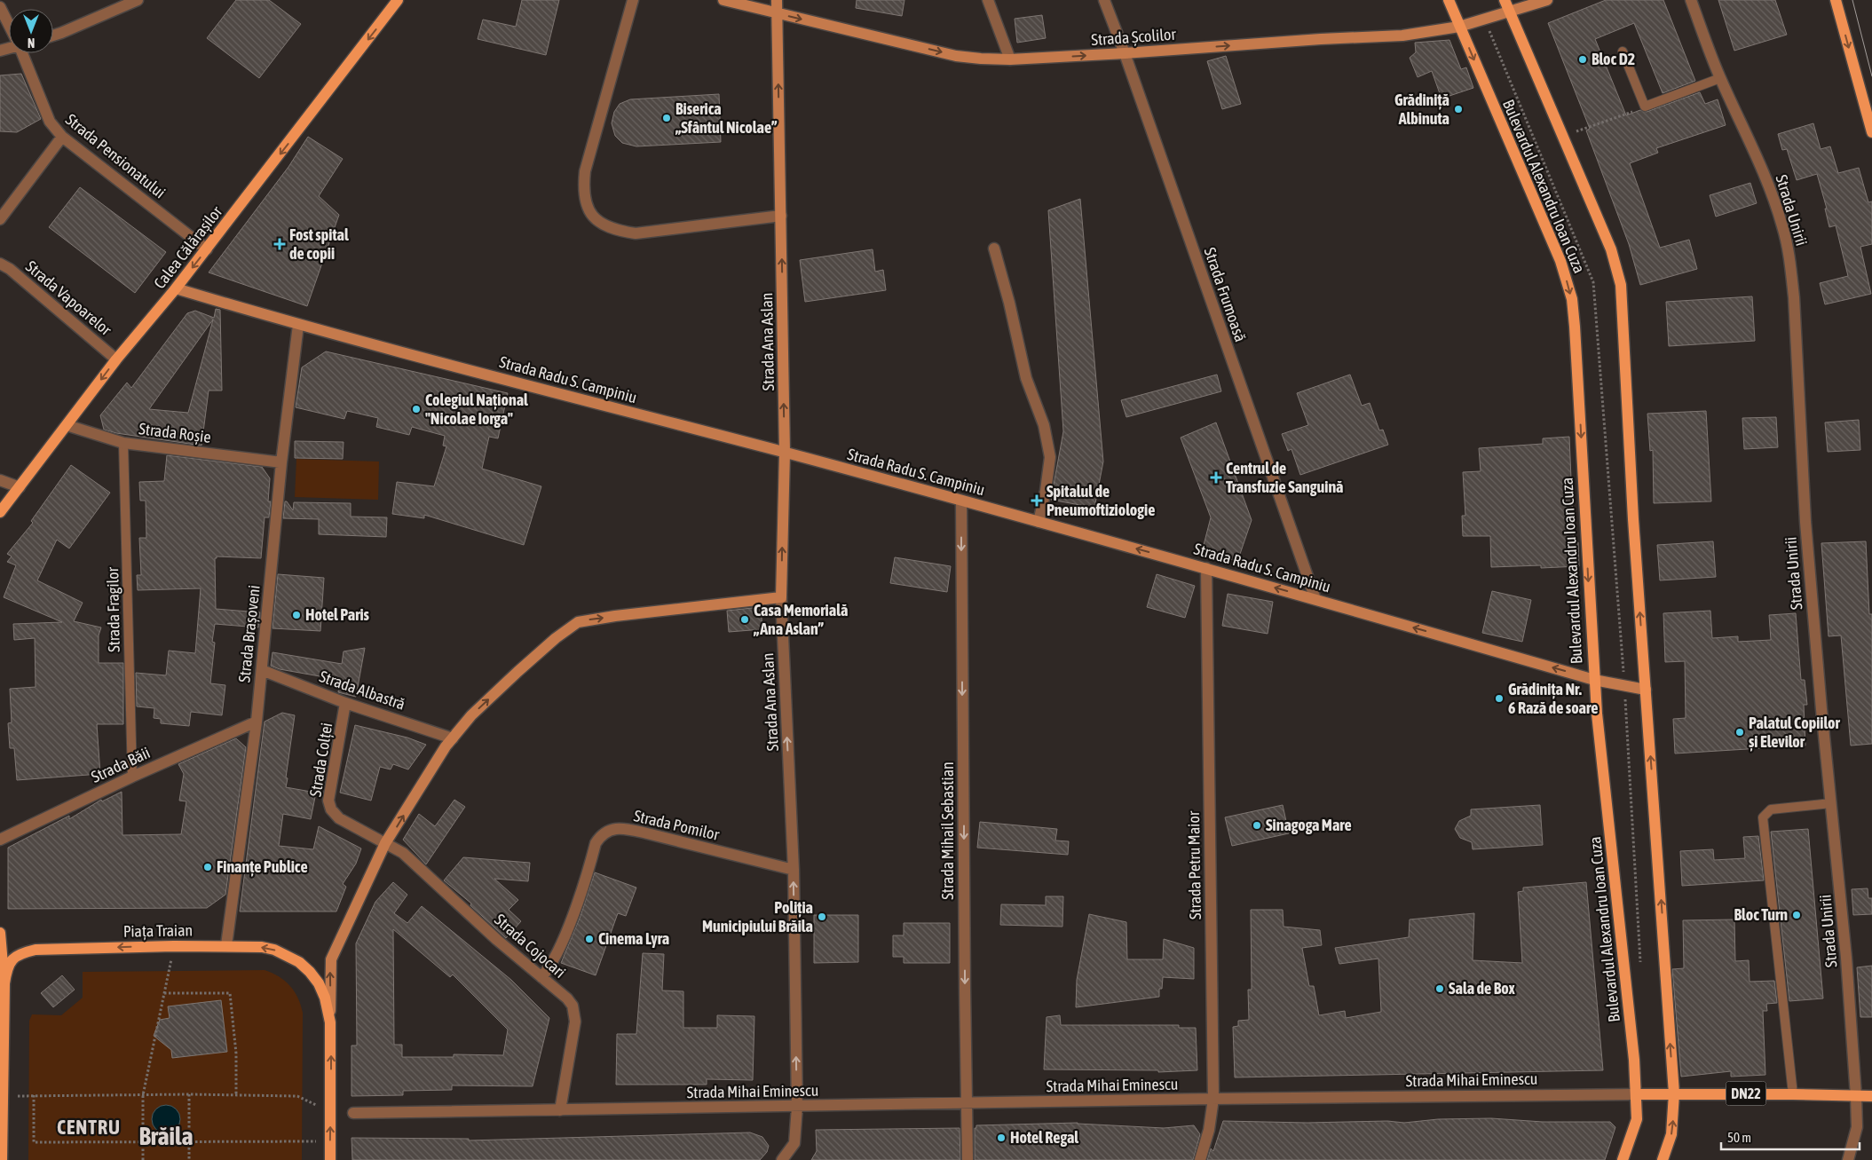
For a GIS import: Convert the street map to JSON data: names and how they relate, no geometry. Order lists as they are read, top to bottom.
{
  "streets": {
    "main road": [
      "Strada Școlilor",
      "Bulevardul Alexandru Ioan Cuza",
      "Calea Călărașilor",
      "Strada Ana Aslan",
      "Strada Radu S. Campiniu",
      "Piața Traian",
      "Strada Mihai Eminescu",
      "DN22"
    ],
    "street": [
      "Strada Pensionatului",
      "Strada Unirii",
      "Strada Frumoasă",
      "Strada Vapoarelor",
      "Strada Roșie",
      "Strada Brașoveni",
      "Strada Albastră",
      "Strada Colței",
      "Strada Băii",
      "Strada Pomilor",
      "Strada Mihail Sebastian",
      "Strada Petru Maior",
      "Strada Cojocari"
    ],
    "lane": ["Strada Fragilor"]
  },
  "crossings": [
    ["Strada Școlilor", "Bulevardul Alexandru Ioan Cuza"],
    ["Strada Școlilor", "Strada Frumoasă"],
    ["Strada Școlilor", "Strada Ana Aslan"],
    ["Strada Pensionatului", "Calea Călărașilor"],
    ["Bulevardul Alexandru Ioan Cuza", "Strada Radu S. Campiniu"],
    ["Bulevardul Alexandru Ioan Cuza", "Strada Mihai Eminescu"],
    ["Strada Unirii", "Strada Mihai Eminescu"],
    ["Calea Călărașilor", "Strada Vapoarelor"],
    ["Calea Călărașilor", "Strada Radu S. Campiniu"],
    ["Calea Călărașilor", "Strada Roșie"],
    ["Strada Frumoasă", "Strada Radu S. Campiniu"],
    ["Strada Ana Aslan", "Strada Radu S. Campiniu"],
    ["Strada Ana Aslan", "Strada Pomilor"],
    ["Strada Ana Aslan", "Strada Mihai Eminescu"],
    ["Strada Radu S. Campiniu", "Strada Brașoveni"],
    ["Strada Radu S. Campiniu", "Strada Mihail Sebastian"],
    ["Strada Radu S. Campiniu", "Strada Petru Maior"],
    ["Strada Roșie", "Strada Fragilor"],
    ["Strada Roșie", "Strada Brașoveni"],
    ["Strada Fragilor", "Strada Băii"],
    ["Strada Brașoveni", "Strada Albastră"],
    ["Strada Brașoveni", "Strada Băii"],
    ["Strada Brașoveni", "Piața Traian"],
    ["Strada Albastră", "Strada Colței"],
    ["Strada Colței", "Strada Cojocari"],
    ["Strada Pomilor", "Strada Cojocari"],
    ["Strada Mihail Sebastian", "Strada Mihai Eminescu"],
    ["Strada Petru Maior", "Strada Mihai Eminescu"],
    ["Strada Cojocari", "Strada Mihai Eminescu"]
  ],
  "one_way": [
    "Strada Școlilor",
    "Calea Călărașilor",
    "Strada Ana Aslan",
    "Strada Radu S. Campiniu",
    "Strada Mihail Sebastian"
  ],
  "districts": ["CENTRU", "Brăila"],
  "places": {
    "other": [
      "Bloc D2",
      "Grădiniță Albinuta",
      "Biserica „Sfântul Nicolae”",
      "Colegiul Național \"Nicolae Iorga\"",
      "Hotel Paris",
      "Casa Memorială „Ana Aslan”",
      "Grădinița Nr. 6 Rază de soare",
      "Palatul Copiilor și Elevilor",
      "Sinagoga Mare",
      "Finanțe Publice",
      "Bloc Turn",
      "Poliția Municipiului Brăila",
      "Cinema Lyra",
      "Sala de Box",
      "Hotel Regal"
    ],
    "health": ["Fost spital de copii", "Centrul de Transfuzie Sanguină", "Spitalul de Pneumoftiziologie"]
  },
  "scale_bar": "50 m",
  "north": "bottom"
}
